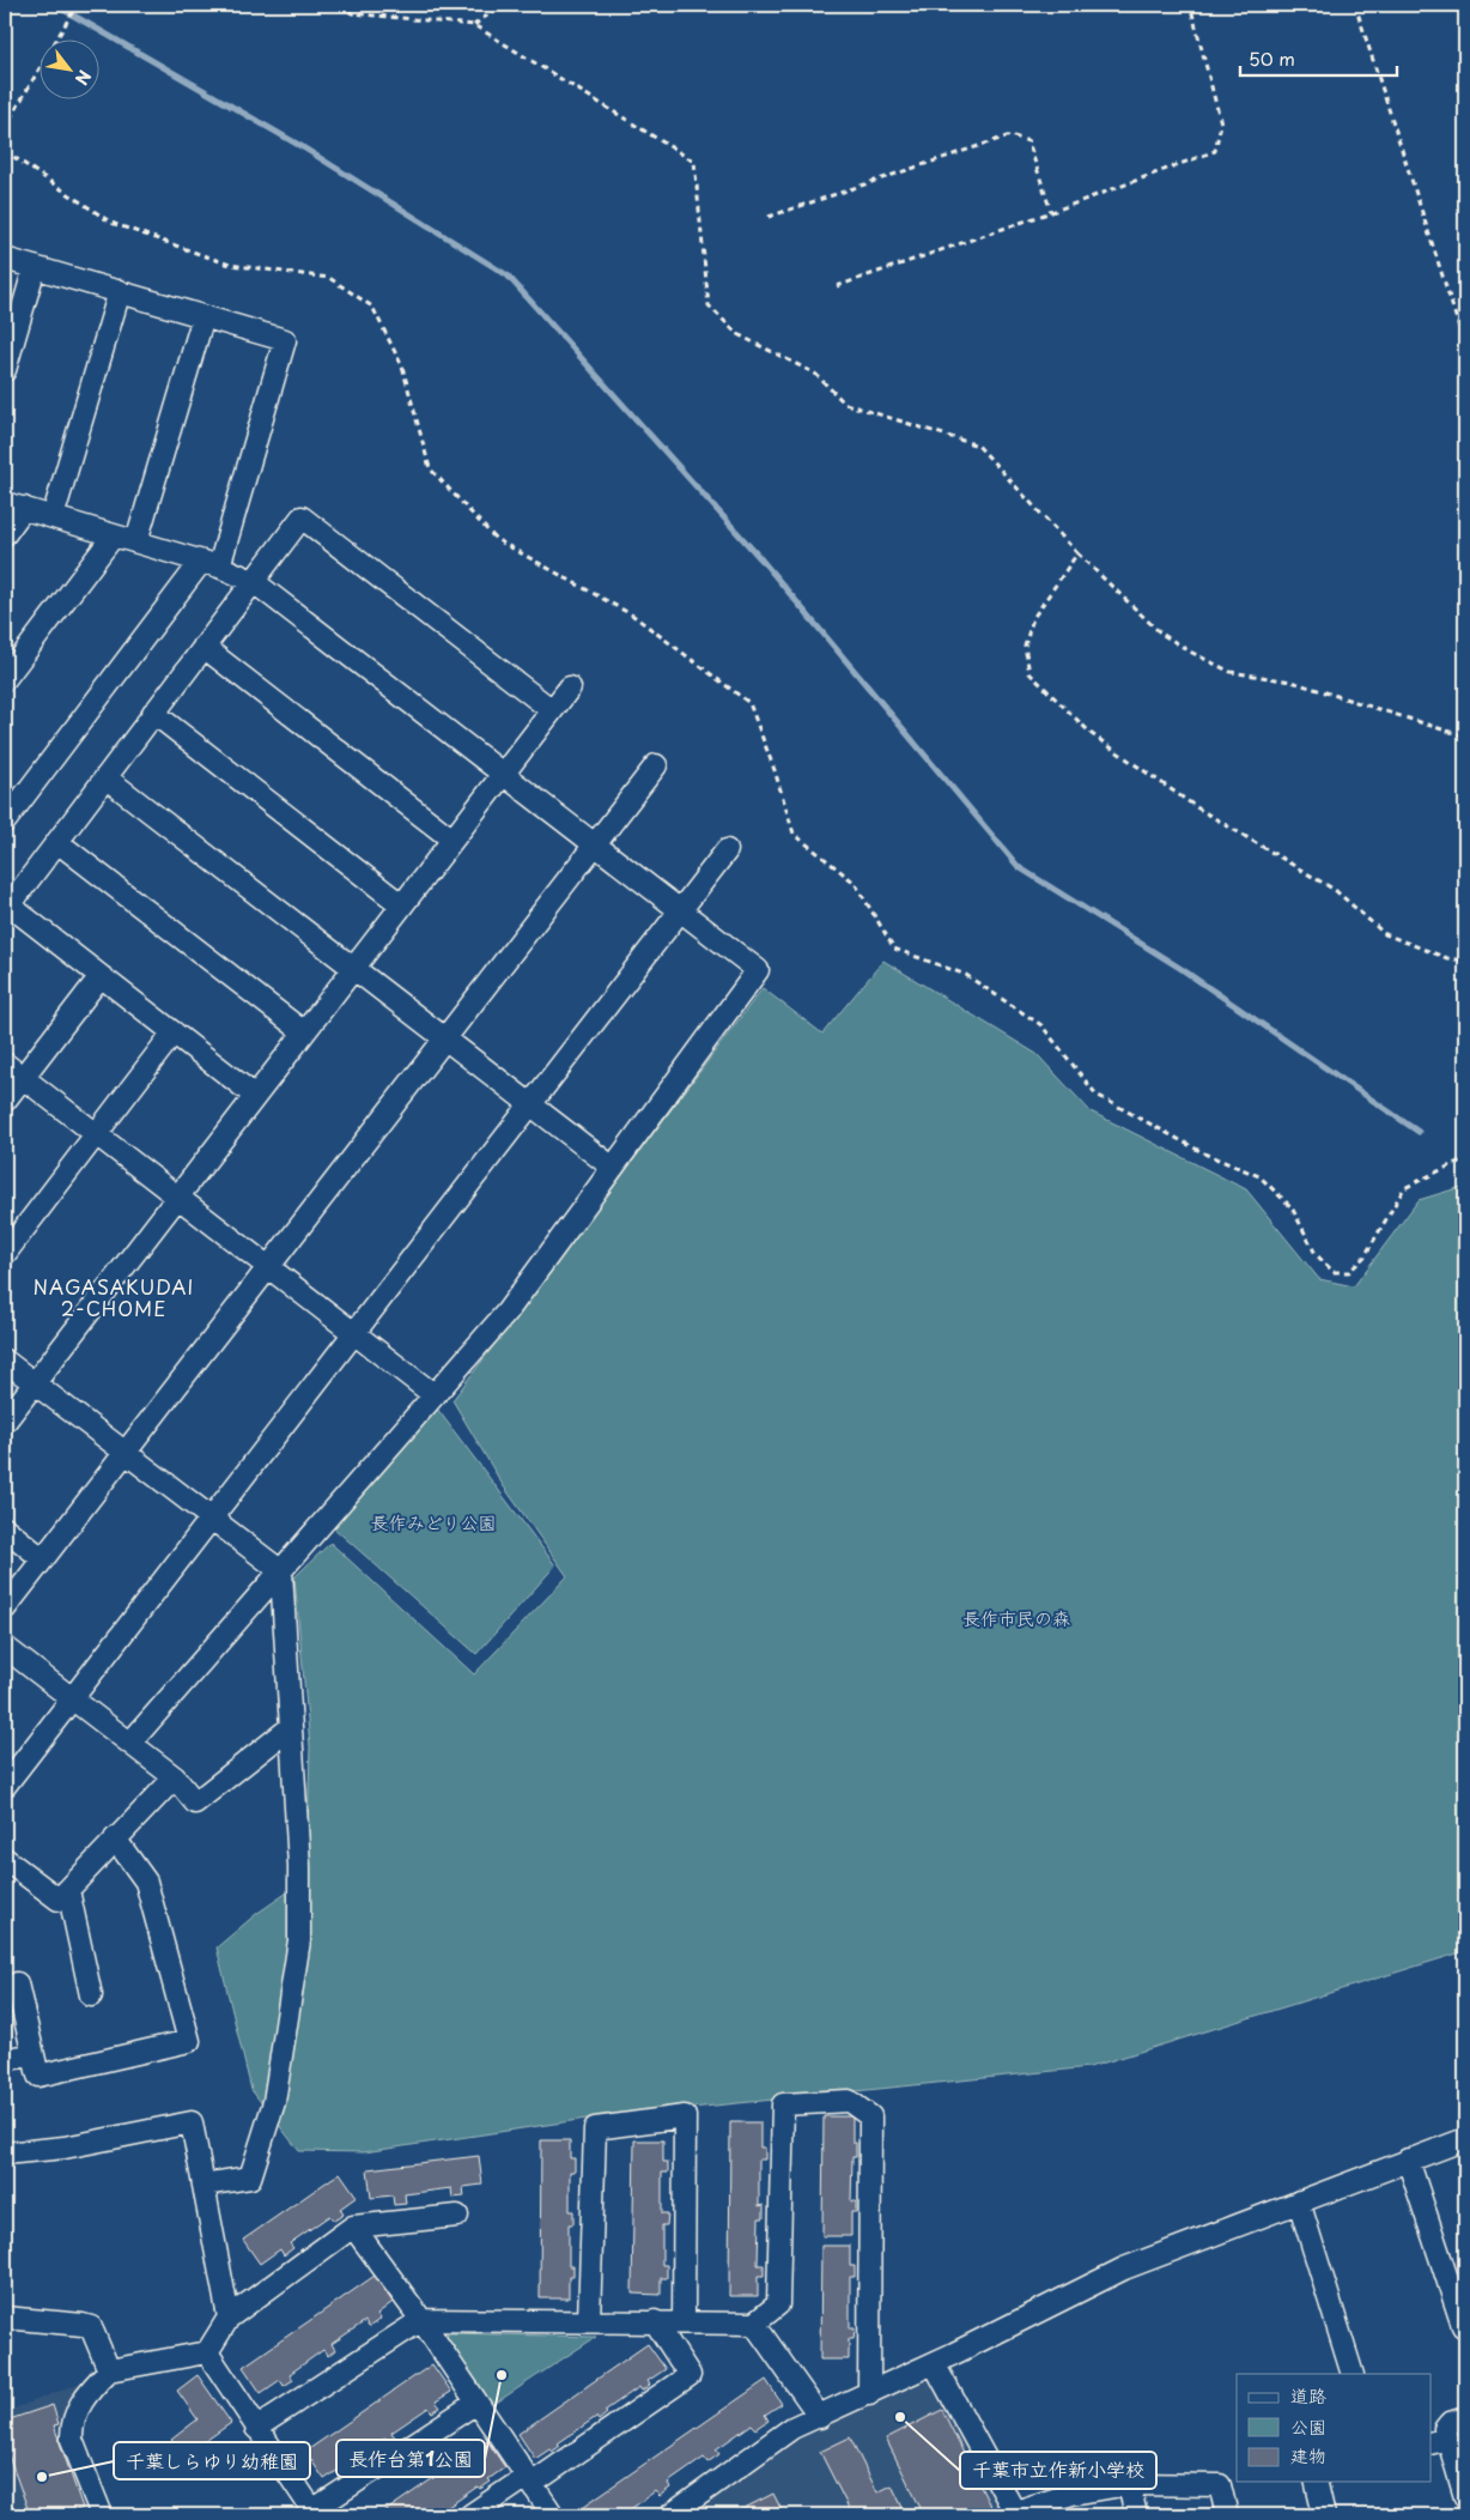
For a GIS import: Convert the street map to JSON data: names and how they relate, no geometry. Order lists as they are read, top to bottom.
{
  "districts": ["NAGASAKUDAI 2-CHOME"],
  "parks": ["長作みどり公園", "長作市民の森"],
  "places": ["長作台第1公園", "千葉市立作新小学校", "千葉しらゆり幼稚園"],
  "legend": ["道路", "公園", "建物"],
  "scale_bar": "50 m",
  "north": "bottom right"
}
